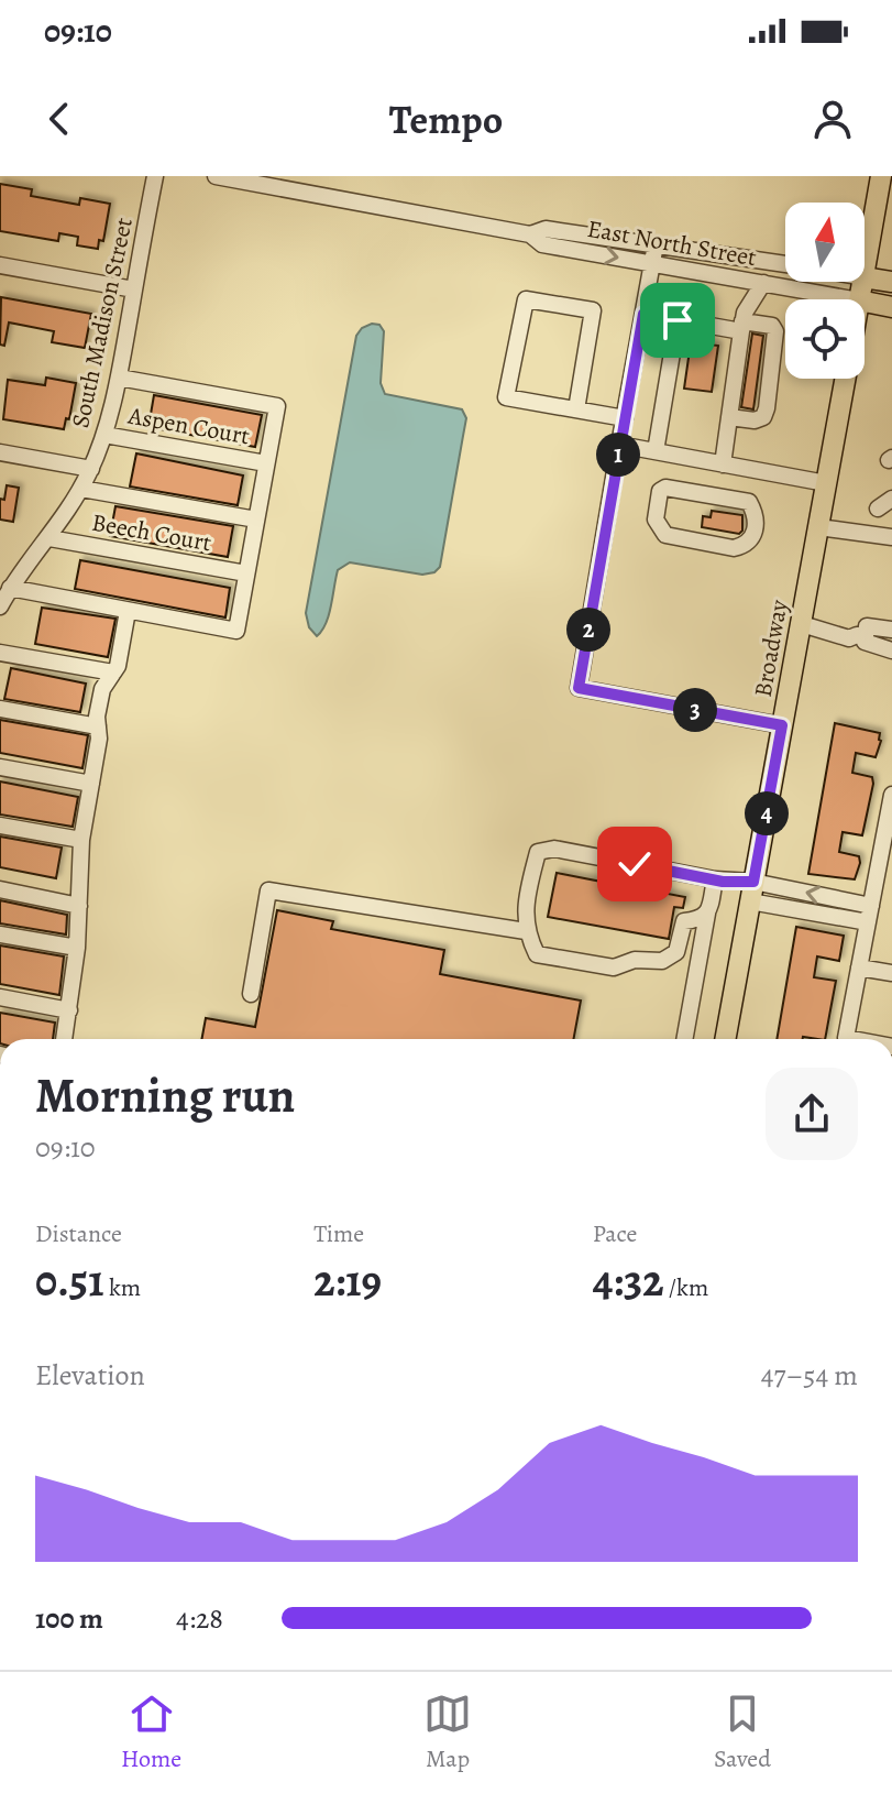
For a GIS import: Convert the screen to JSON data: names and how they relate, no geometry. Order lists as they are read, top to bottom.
{
  "streets": {
    "main road": ["Broadway"],
    "street": [
      "East North Street",
      "South Madison Street",
      "Aspen Court",
      "Beech Court"
    ]
  },
  "crossings": [
    ["South Madison Street", "Aspen Court"],
    ["South Madison Street", "Beech Court"]
  ],
  "north": "top",
  "page": {
    "status": "09:10",
    "header": "Tempo",
    "pins": [
      "1",
      "2",
      "3",
      "4"
    ],
    "heading": ["Morning run", "09:10"],
    "stats": [
      ["Distance", "0.51 km"],
      ["Time", "2:19"],
      ["Pace", "4:32 /km"]
    ],
    "chart": ["Elevation", "47–54 m"],
    "list": [
      {
        "name": "100 m",
        "note": "4:28"
      }
    ],
    "tabs": ["Home", "Map", "Saved"]
  }
}
